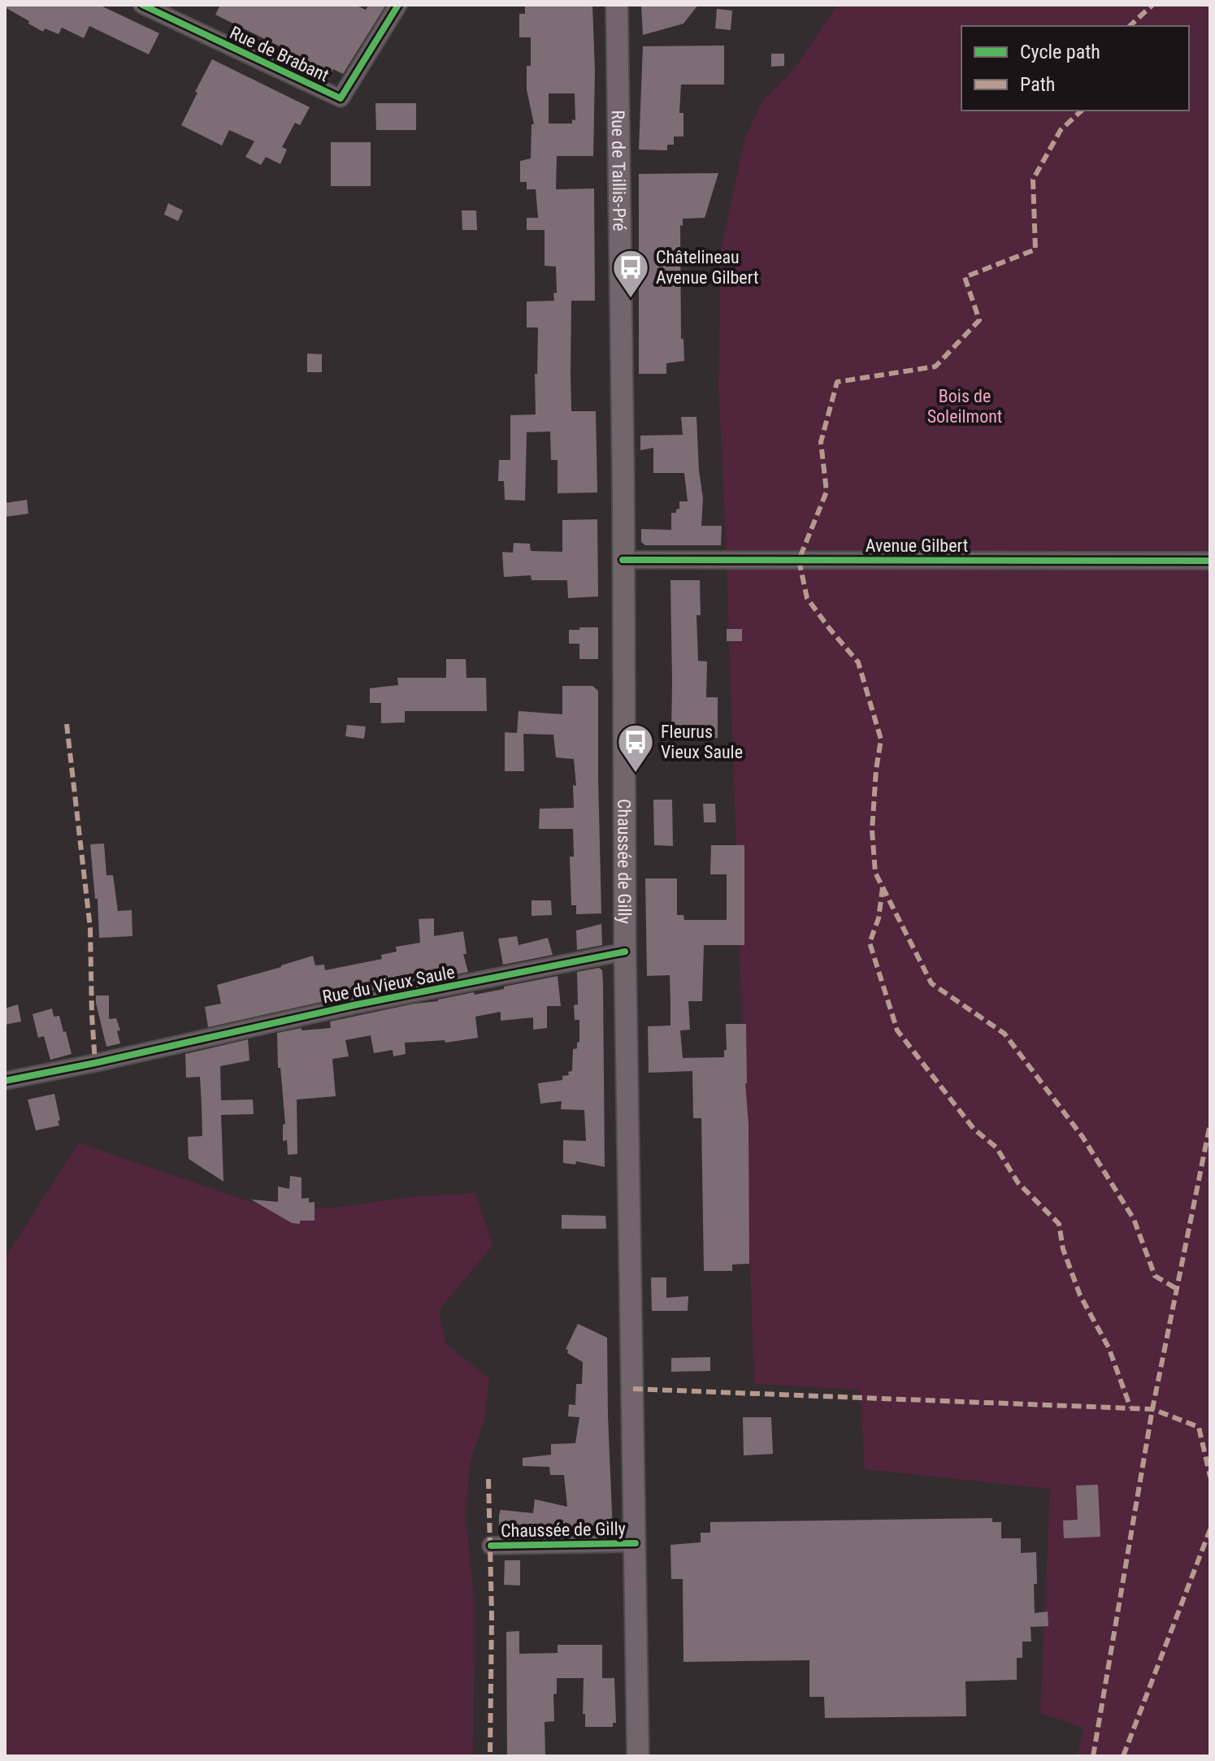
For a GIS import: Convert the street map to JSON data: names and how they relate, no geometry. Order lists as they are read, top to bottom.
{
  "streets": {
    "main road": ["Rue de Taillis-Pré", "Chaussée de Gilly"],
    "street": ["Rue de Brabant", "Avenue Gilbert", "Rue du Vieux Saule"]
  },
  "crossings": [
    ["Rue de Taillis-Pré", "Chaussée de Gilly"],
    ["Avenue Gilbert", "Chaussée de Gilly"],
    ["Chaussée de Gilly", "Rue du Vieux Saule"]
  ],
  "parks": ["Bois de Soleilmont"],
  "places": {
    "bus stop": ["Châtelineau Avenue Gilbert", "Fleurus Vieux Saule"]
  },
  "legend": ["Cycle path", "Path"]
}
